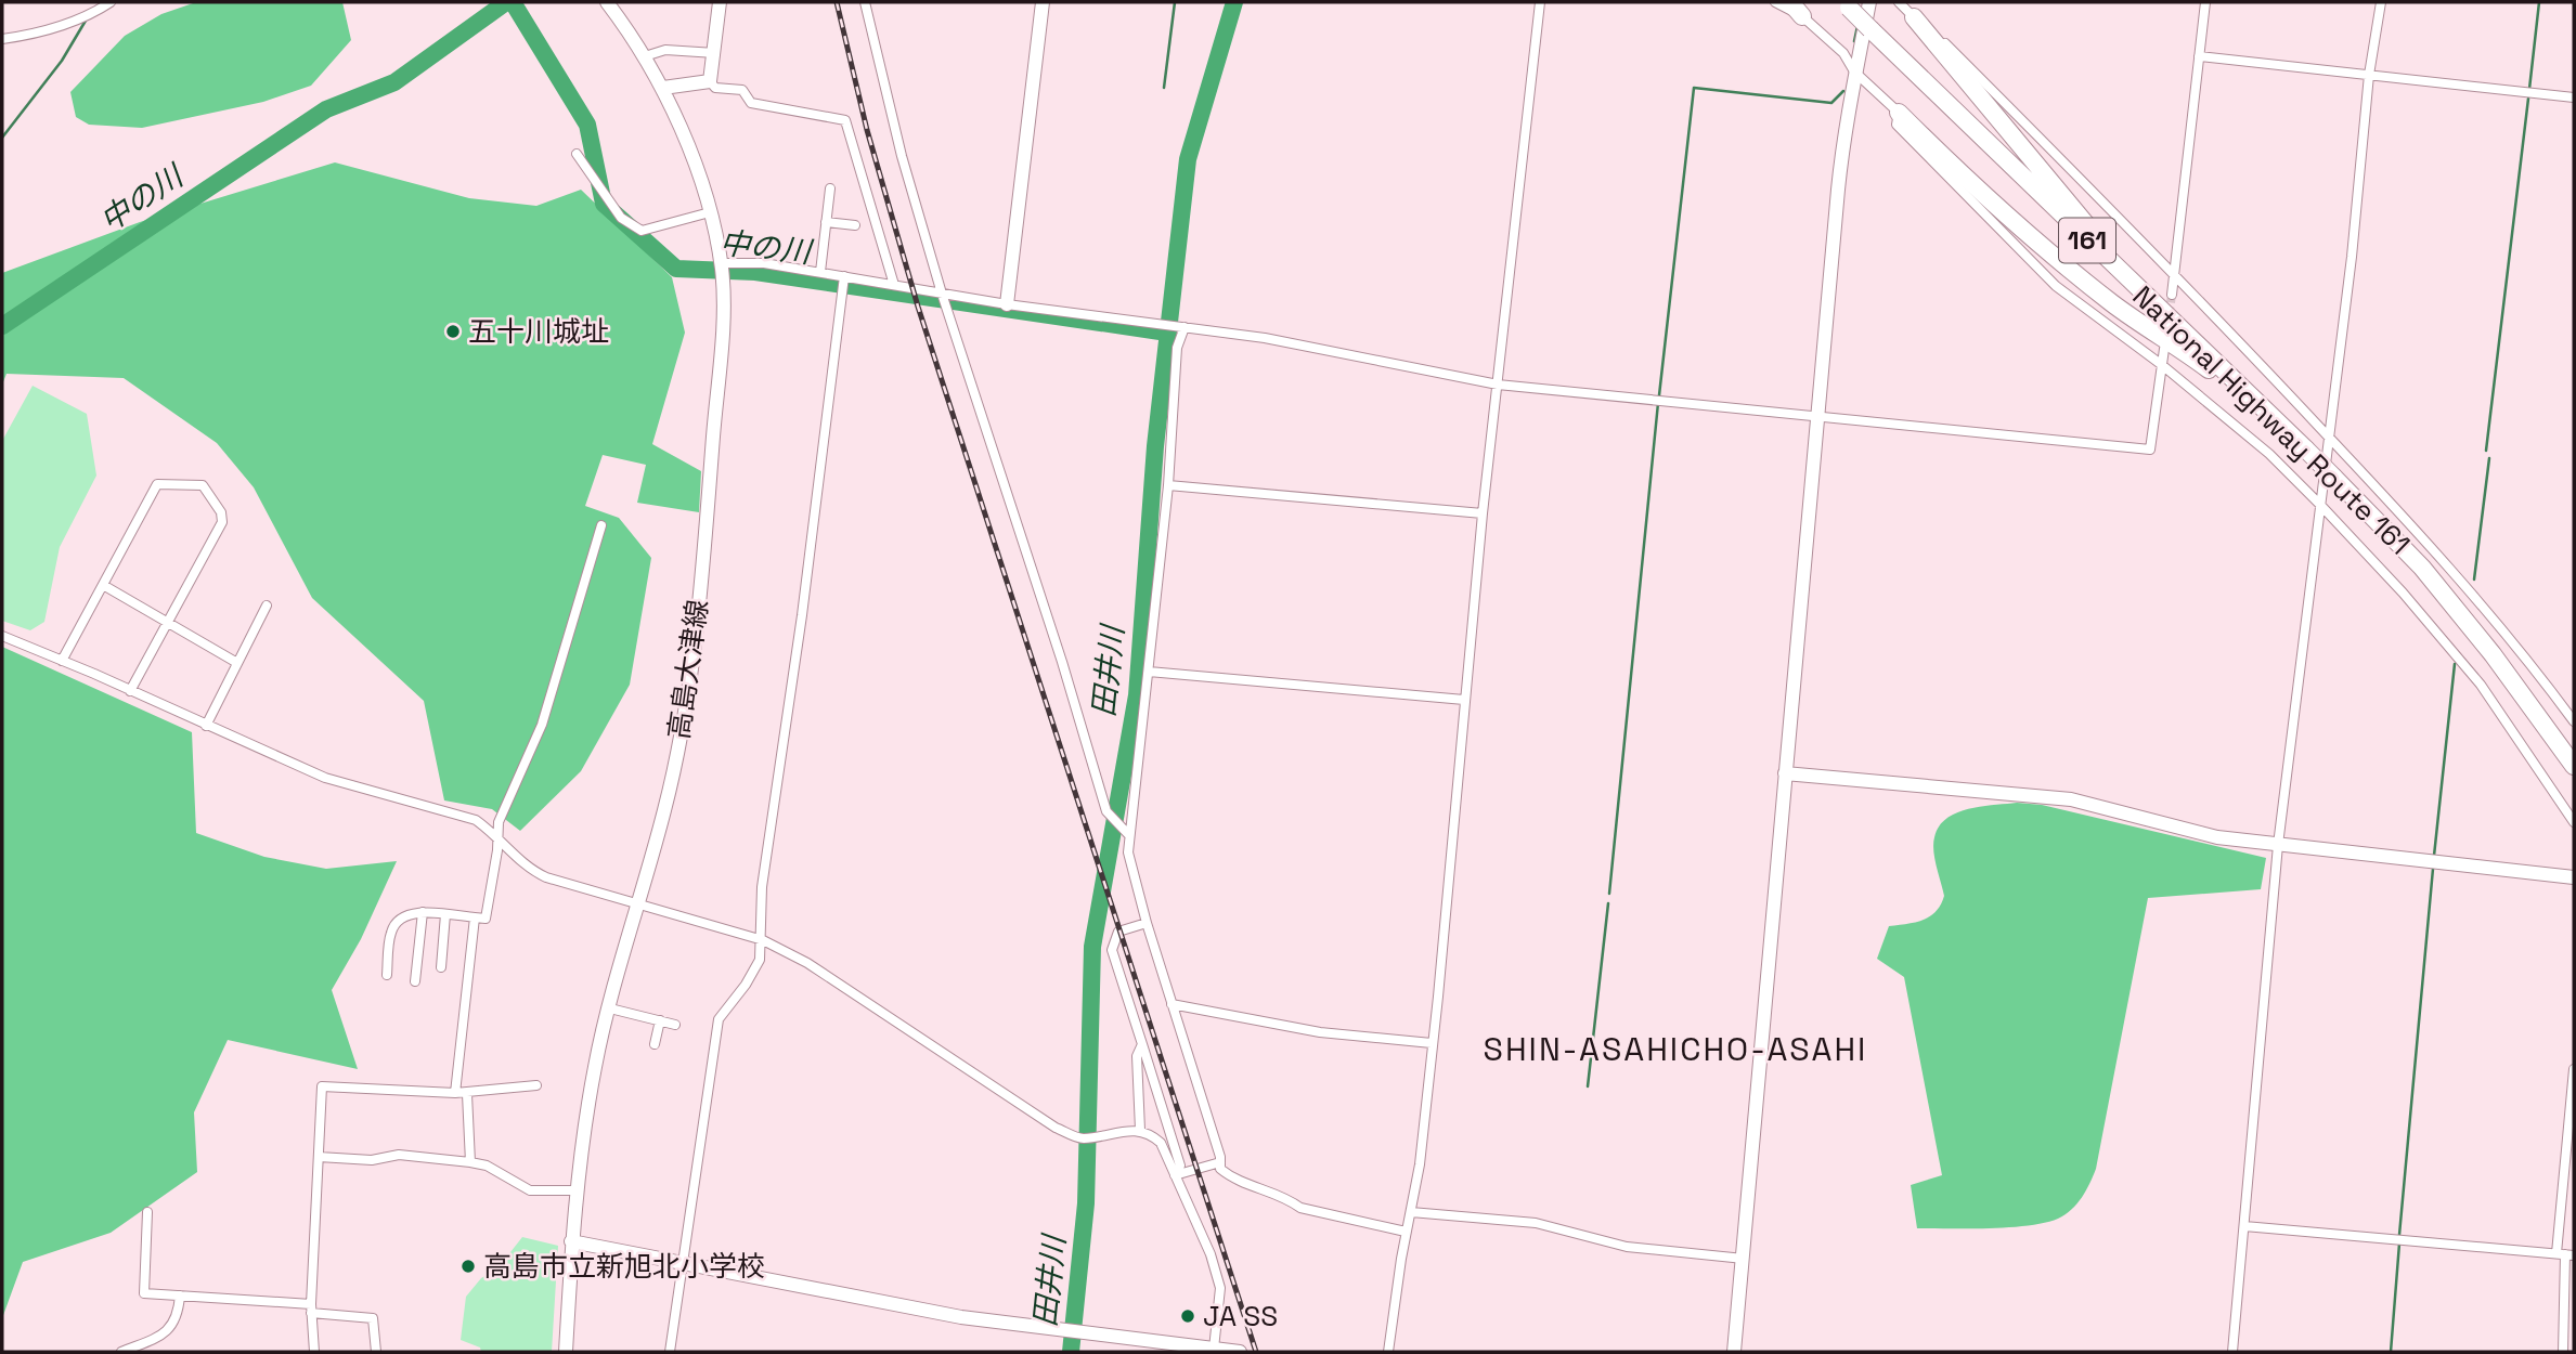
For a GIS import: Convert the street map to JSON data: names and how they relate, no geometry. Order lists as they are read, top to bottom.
{
  "streets": {
    "highway": ["161", "National Highway Route 161"],
    "street": ["高島大津線"]
  },
  "districts": ["SHIN-ASAHICHO-ASAHI"],
  "water": ["中の川", "田井川"],
  "places": ["五十川城址", "高島市立新旭北小学校", "JA SS"]
}
